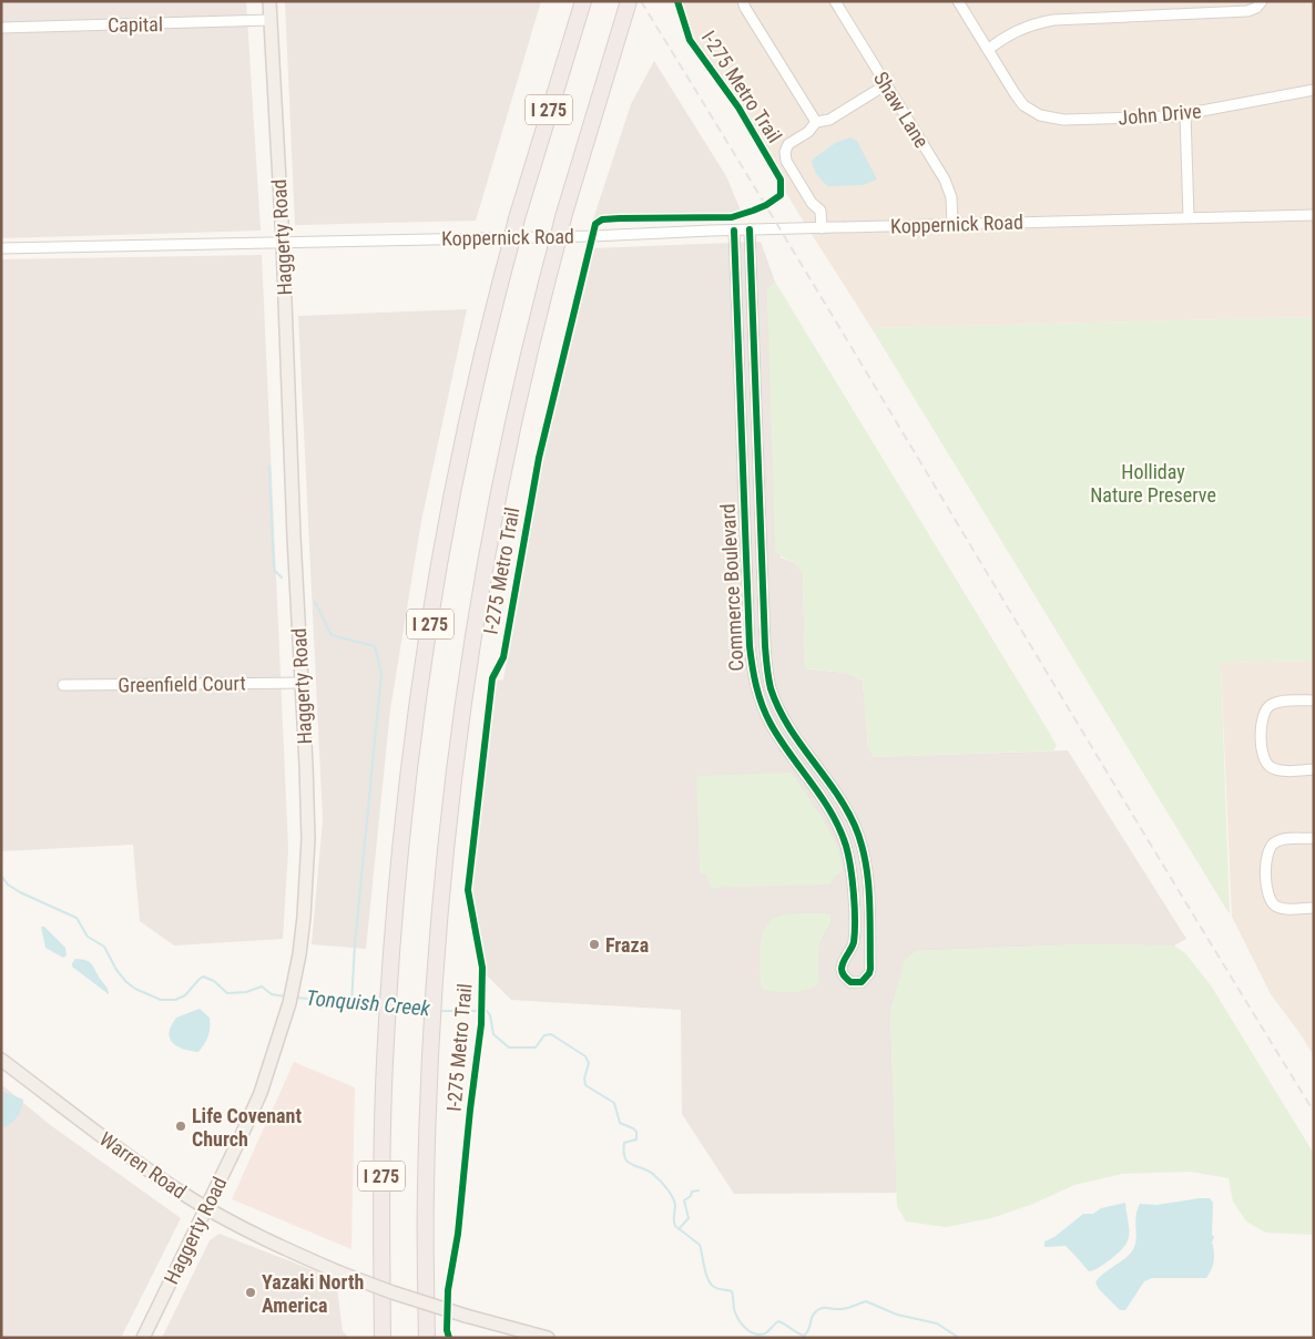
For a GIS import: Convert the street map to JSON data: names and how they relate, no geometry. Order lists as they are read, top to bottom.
{
  "streets": {
    "highway": ["I 275"],
    "main road": ["Haggerty Road", "Warren Road"],
    "street": [
      "Capital",
      "Shaw Lane",
      "John Drive",
      "Koppernick Road",
      "Commerce Boulevard",
      "Greenfield Court"
    ],
    "cycle path": ["I-275 Metro Trail"]
  },
  "crossings": [
    ["Capital", "Haggerty Road"],
    ["Shaw Lane", "Koppernick Road"],
    ["Koppernick Road", "Haggerty Road"],
    ["Koppernick Road", "Commerce Boulevard"],
    ["Haggerty Road", "Greenfield Court"],
    ["Haggerty Road", "Warren Road"]
  ],
  "water": ["Tonquish Creek"],
  "parks": ["Holliday Nature Preserve"],
  "places": ["Fraza", "Life Covenant Church", "Yazaki North America"]
}
